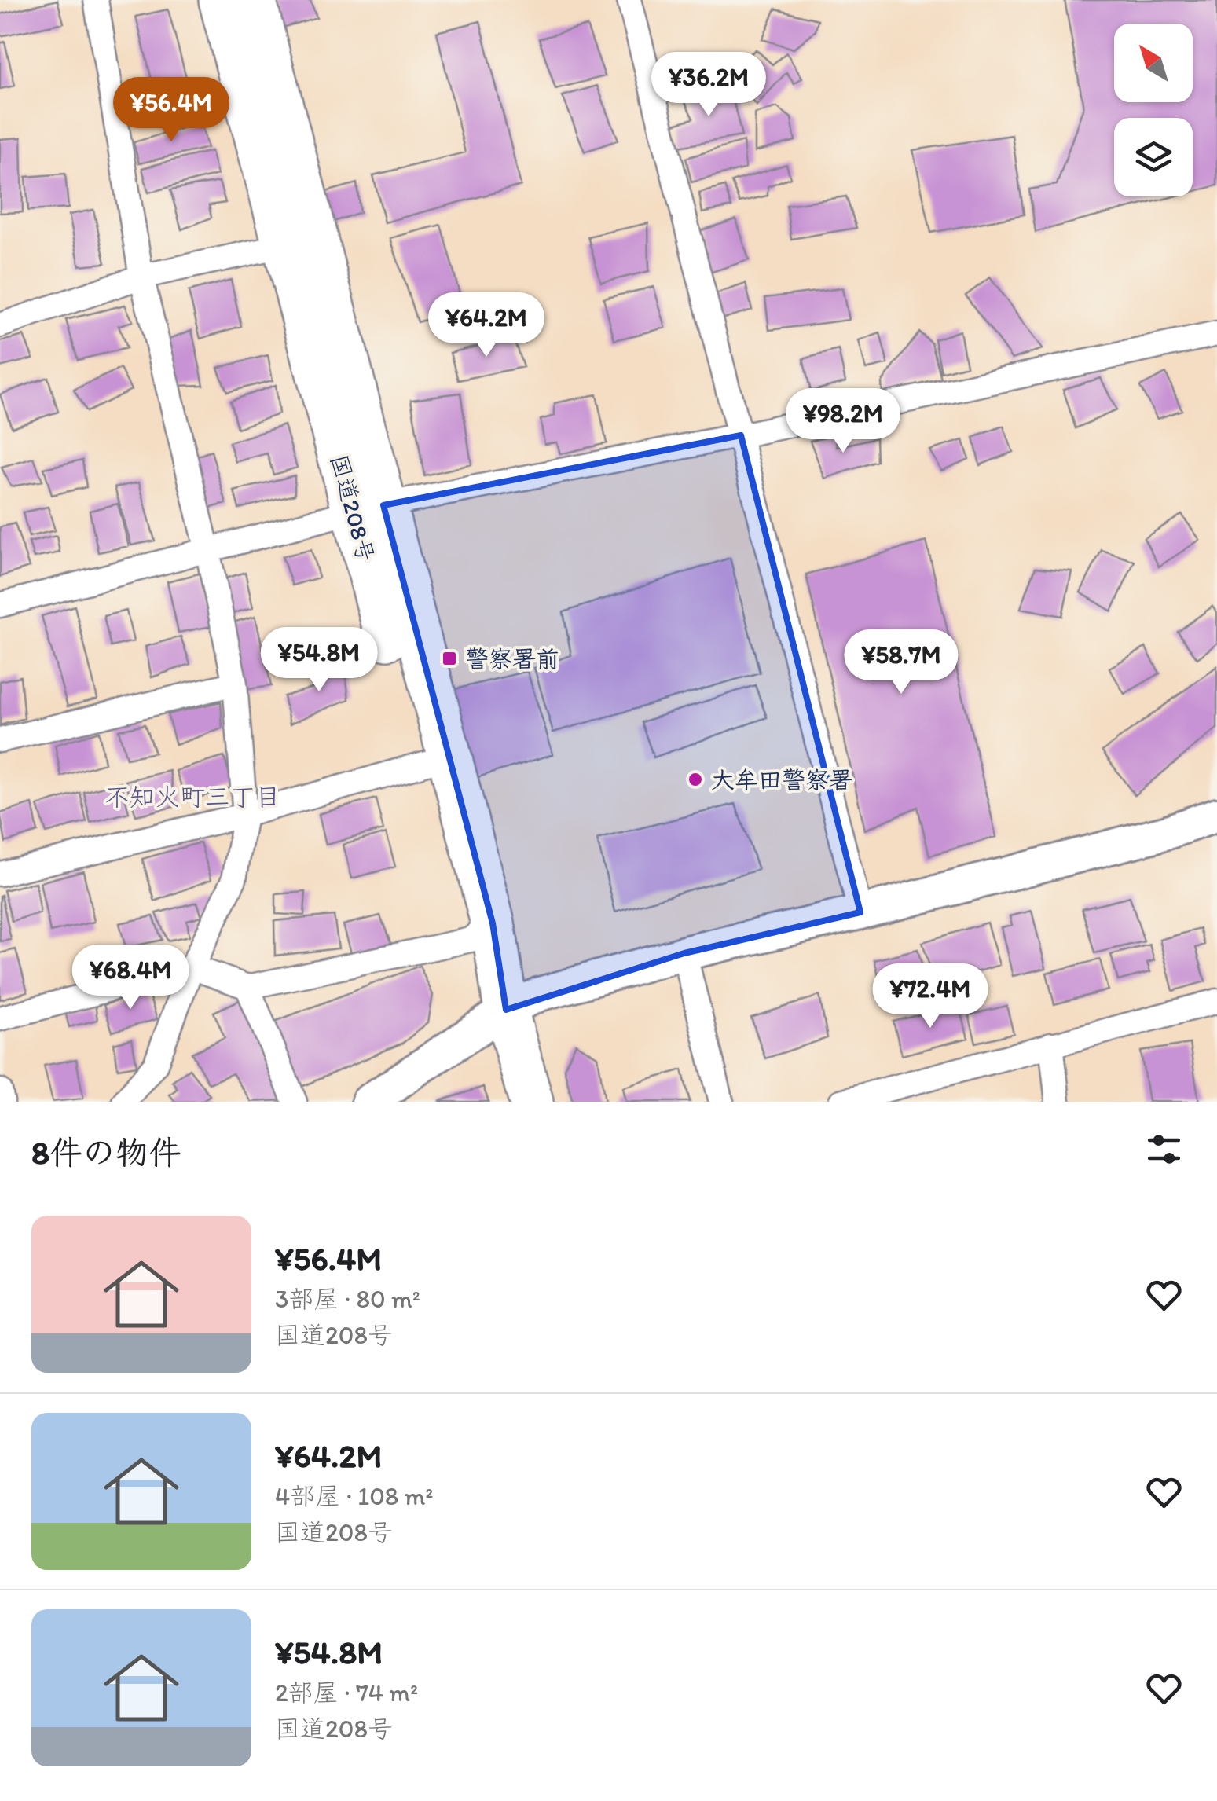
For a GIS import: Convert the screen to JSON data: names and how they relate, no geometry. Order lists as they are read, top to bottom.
{
  "streets": {
    "highway": ["国道208号"]
  },
  "districts": ["不知火町三丁目"],
  "places": {
    "transit": ["警察署前"],
    "other": ["大牟田警察署"]
  },
  "north": "top left",
  "page": {
    "price": [
      "¥36.2M",
      "¥56.4M",
      "¥64.2M",
      "¥98.2M",
      "¥54.8M",
      "¥58.7M",
      "¥68.4M",
      "¥72.4M"
    ],
    "heading": "8件の物件",
    "list": [
      {
        "name": "¥56.4M",
        "note": "3部屋 · 80 m² · 国道208号"
      },
      {
        "name": "¥64.2M",
        "note": "4部屋 · 108 m² · 国道208号"
      },
      {
        "name": "¥54.8M",
        "note": "2部屋 · 74 m² · 国道208号"
      }
    ]
  }
}
